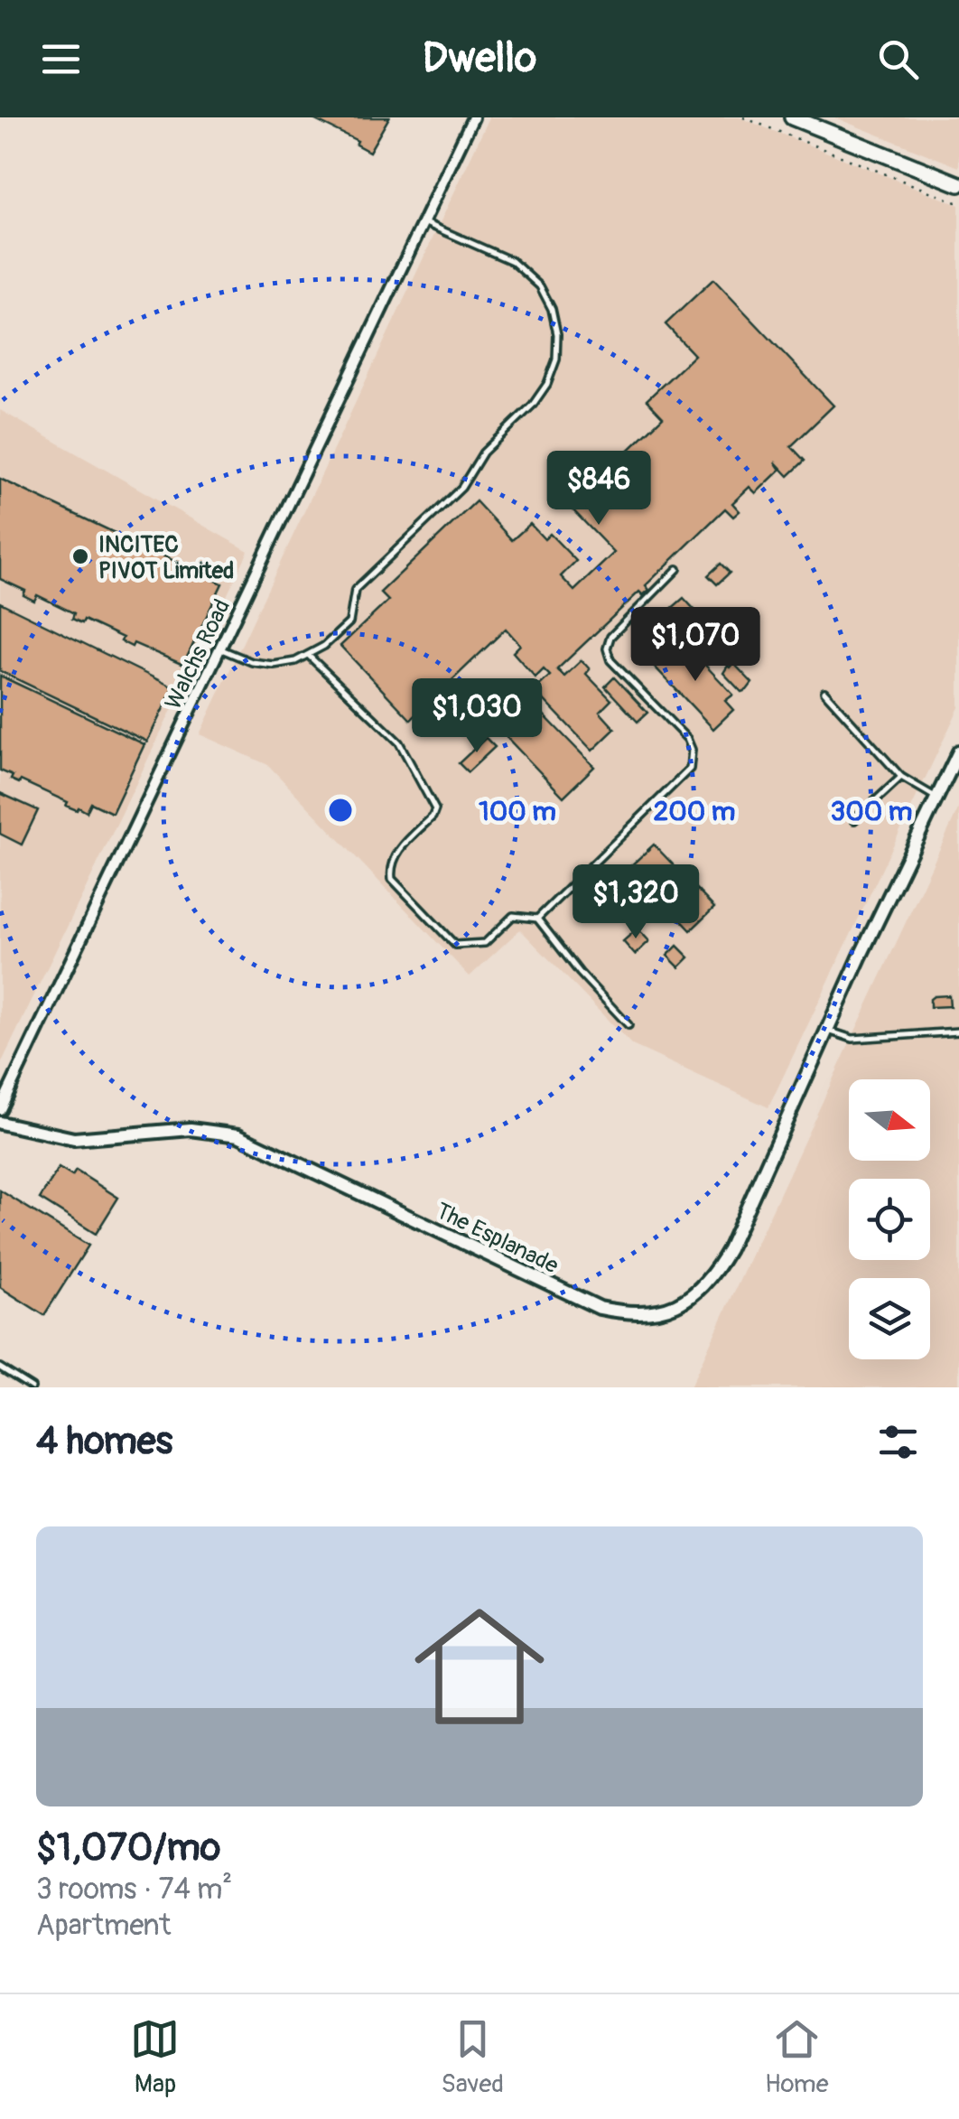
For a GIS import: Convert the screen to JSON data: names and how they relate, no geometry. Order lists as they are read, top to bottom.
{
  "streets": {
    "street": ["Walchs Road", "The Esplanade"]
  },
  "places": ["INCITEC PIVOT Limited"],
  "north": "right",
  "page": {
    "header": "Dwello",
    "price": [
      "$846",
      "$1,070",
      "$1,030",
      "$1,320"
    ],
    "heading": "4 homes",
    "list": [
      {
        "name": "$1,070/mo",
        "note": "3 rooms · 74 m² · Apartment"
      }
    ],
    "tabs": ["Map", "Saved", "Home"]
  },
  "rings": ["100 m", "200 m", "300 m"]
}
